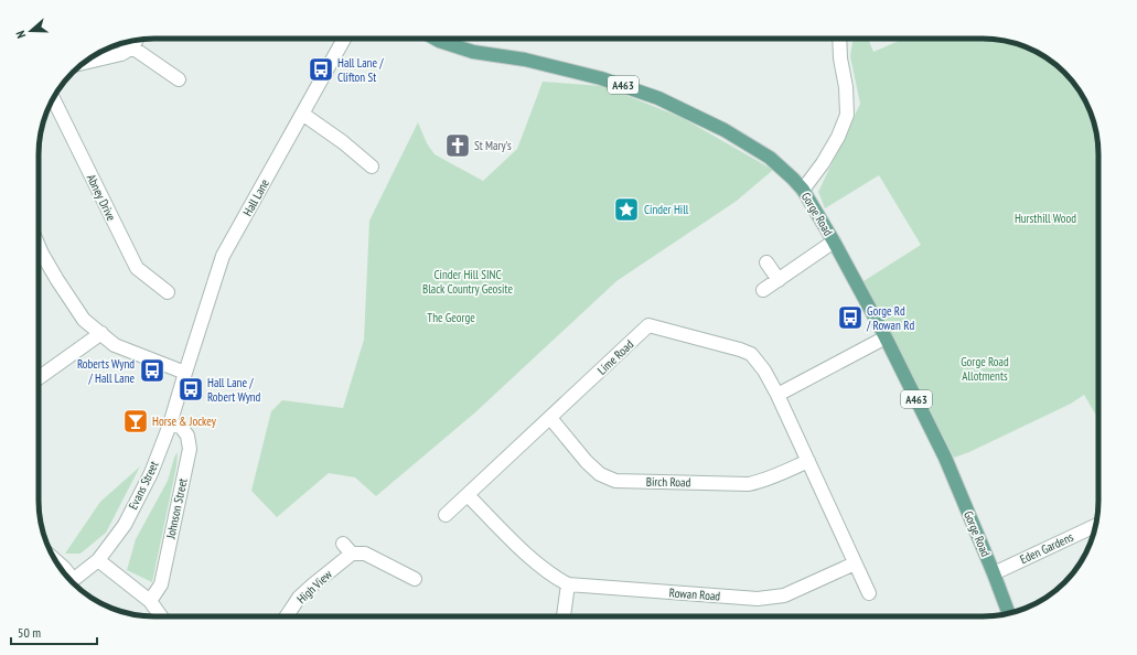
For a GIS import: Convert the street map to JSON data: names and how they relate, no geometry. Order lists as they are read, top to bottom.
{
  "streets": {
    "main road": ["A463", "Gorge Road"],
    "street": [
      "Abney Drive",
      "Hall Lane",
      "Lime Road",
      "Birch Road",
      "Evans Street",
      "Johnson Street",
      "Eden Gardens",
      "High View",
      "Rowan Road"
    ]
  },
  "crossings": [
    ["Hall Lane", "Evans Street"],
    ["Gorge Road", "Eden Gardens"],
    ["Lime Road", "Birch Road"],
    ["Evans Street", "Johnson Street"]
  ],
  "parks": [
    "Hursthill Wood",
    "Cinder Hill SINC Black Country Geosite",
    "The George",
    "Gorge Road Allotments"
  ],
  "places": {
    "bus stop": [
      "Hall Lane / Clifton St",
      "Gorge Rd / Rowan Rd",
      "Roberts Wynd / Hall Lane",
      "Hall Lane / Robert Wynd"
    ],
    "church": ["St Mary's"],
    "place": ["Cinder Hill"],
    "bar": ["Horse & Jockey"]
  },
  "scale_bar": "50 m",
  "north": "left"
}
